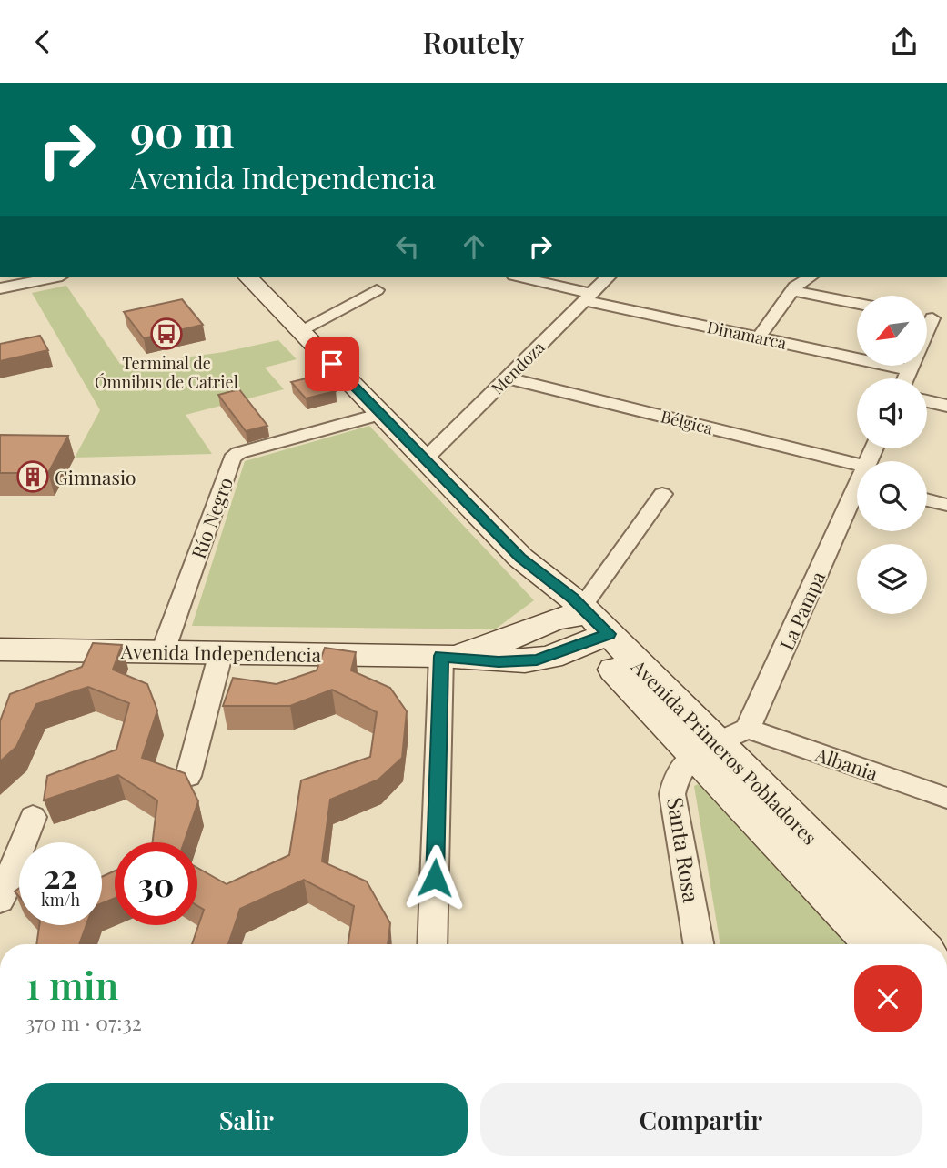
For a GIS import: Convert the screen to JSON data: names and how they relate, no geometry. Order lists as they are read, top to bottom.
{
  "streets": {
    "street": [
      "Dinamarca",
      "Mendoza",
      "Bélgica",
      "Río Negro",
      "La Pampa",
      "Avenida Independencia",
      "Avenida Primeros Pobladores",
      "Albania",
      "Santa Rosa"
    ]
  },
  "crossings": [
    ["Dinamarca", "Mendoza"],
    ["Mendoza", "Bélgica"],
    ["Mendoza", "Avenida Primeros Pobladores"],
    ["Río Negro", "Avenida Independencia"],
    ["Río Negro", "Avenida Primeros Pobladores"],
    ["La Pampa", "Avenida Primeros Pobladores"],
    ["La Pampa", "Albania"],
    ["La Pampa", "Santa Rosa"],
    ["Avenida Independencia", "Avenida Primeros Pobladores"],
    ["Avenida Primeros Pobladores", "Albania"],
    ["Avenida Primeros Pobladores", "Santa Rosa"],
    ["Albania", "Santa Rosa"]
  ],
  "places": {
    "bus stop": ["Terminal de Ómnibus de Catriel"],
    "building": ["Gimnasio"]
  },
  "north": "bottom left",
  "page": {
    "header": "Routely",
    "turn": ["90 m", "Avenida Independencia"],
    "speed": "22 km/h",
    "limit": "30",
    "heading": ["1 min", "370 m · 07:32"],
    "buttons": ["Salir", "Compartir"]
  }
}
